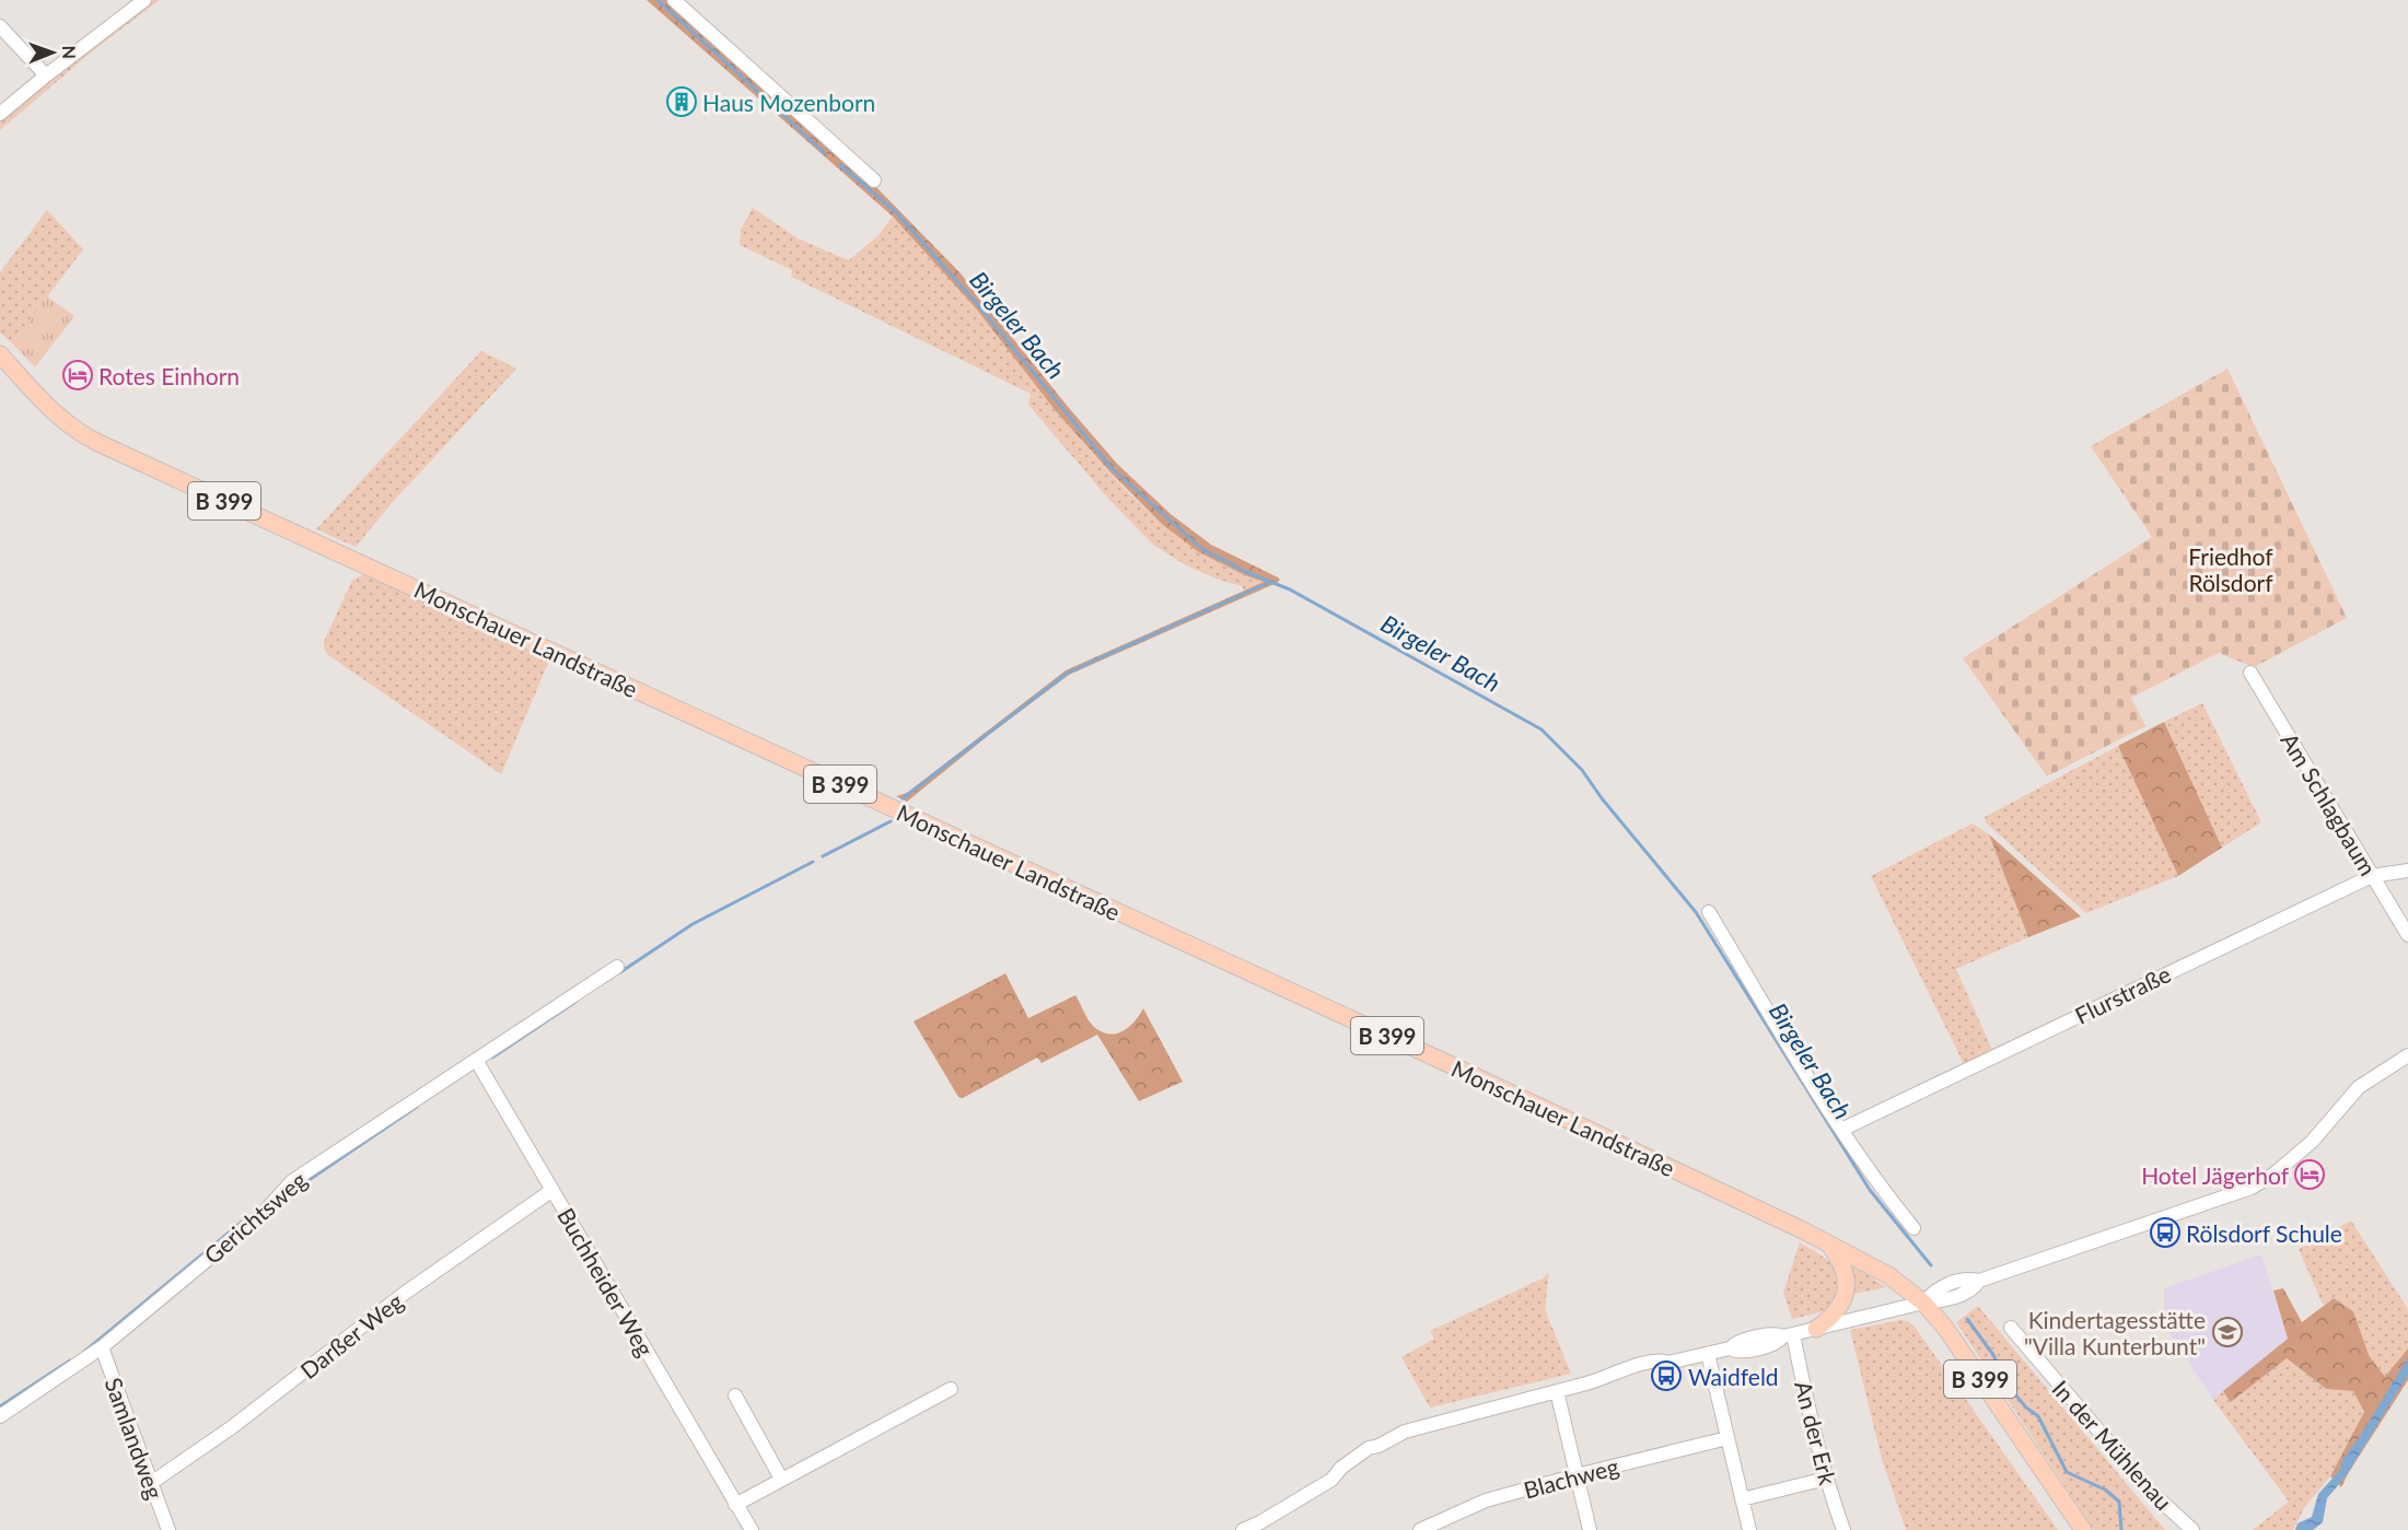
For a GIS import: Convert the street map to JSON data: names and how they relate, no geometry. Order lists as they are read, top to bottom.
{
  "streets": {
    "main road": ["B 399", "Monschauer Landstraße"],
    "street": [
      "Am Schlagbaum",
      "Flurstraße",
      "Gerichtsweg",
      "Buchheider Weg",
      "Darßer Weg",
      "An der Erk",
      "Samlandweg",
      "In der Mühlenau",
      "Blachweg"
    ]
  },
  "crossings": [
    ["B 399", "Monschauer Landstraße"],
    ["Am Schlagbaum", "Flurstraße"],
    ["Gerichtsweg", "Buchheider Weg"],
    ["Gerichtsweg", "Samlandweg"],
    ["Buchheider Weg", "Darßer Weg"],
    ["Darßer Weg", "Samlandweg"]
  ],
  "water": ["Birgeler Bach"],
  "parks": ["Friedhof Rölsdorf"],
  "places": {
    "building": ["Haus Mozenborn"],
    "hotel": ["Rotes Einhorn", "Hotel Jägerhof"],
    "bus stop": ["Rölsdorf Schule", "Waidfeld"],
    "school or university": ["Kindertagesstätte \"Villa Kunterbunt\""]
  },
  "north": "right"
}
